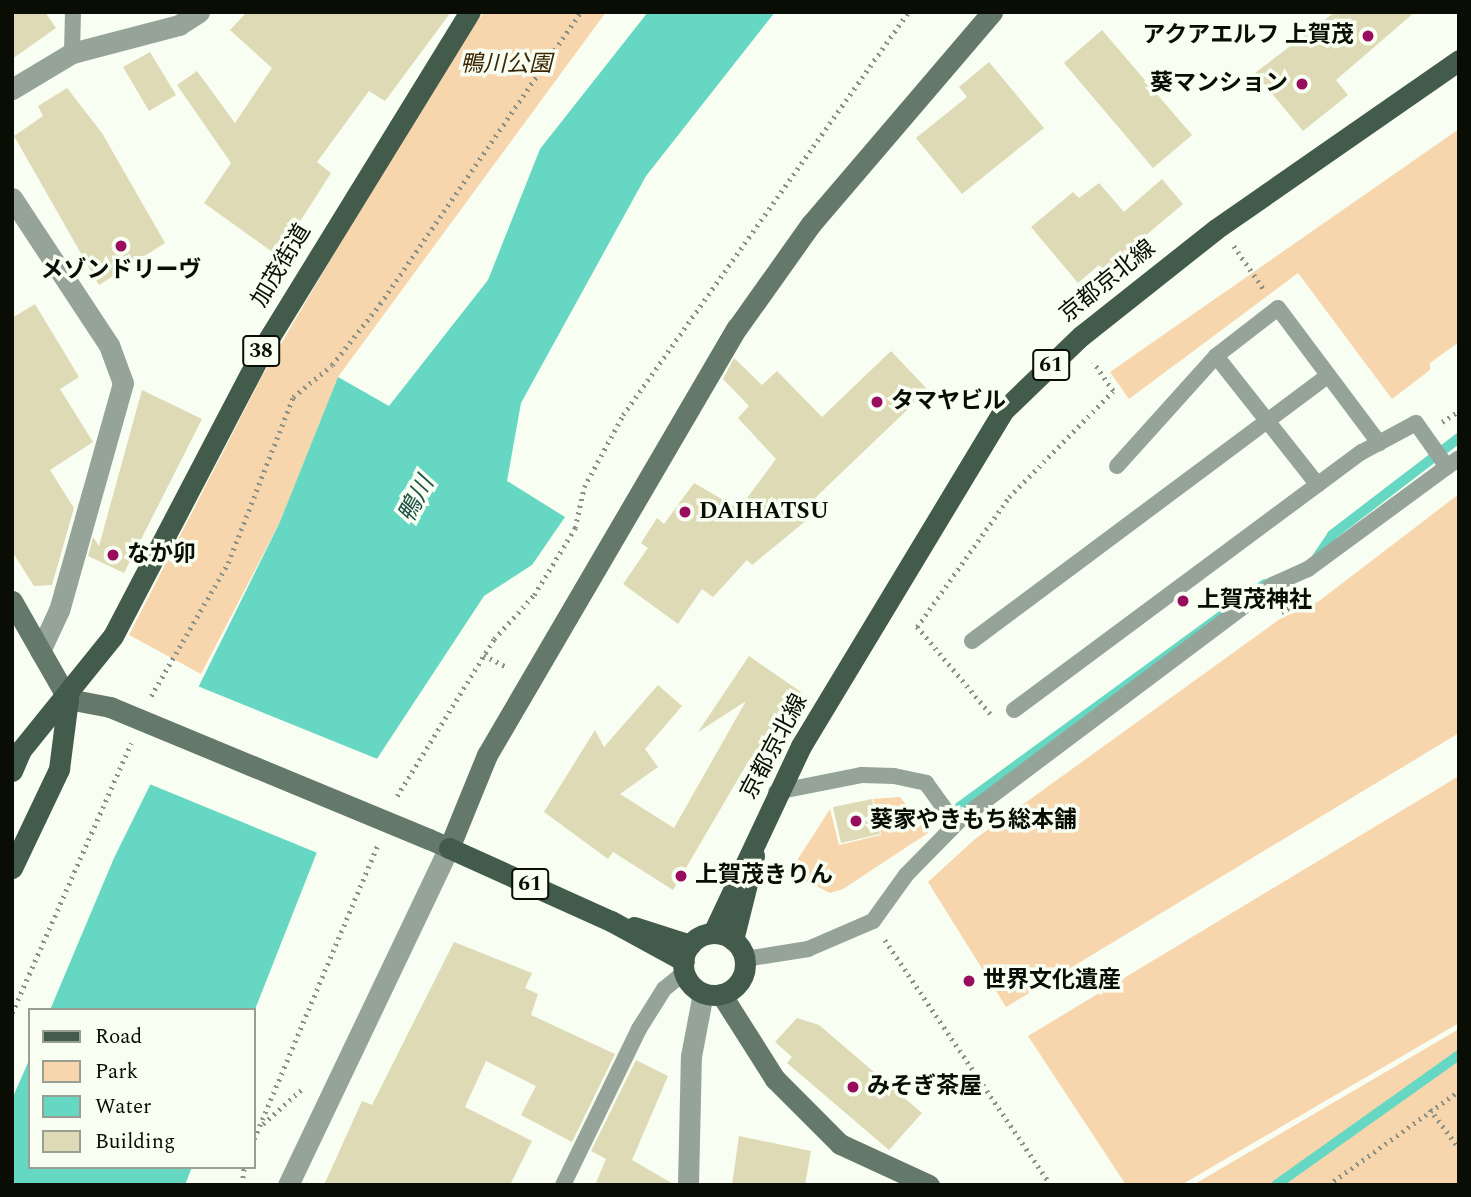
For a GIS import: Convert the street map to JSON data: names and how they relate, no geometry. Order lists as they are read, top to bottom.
{
  "streets": {
    "main road": [
      "加茂街道",
      "京都京北線",
      "38",
      "61"
    ]
  },
  "water": ["鴨川"],
  "parks": ["鴨川公園"],
  "places": [
    "アクアエルフ 上賀茂",
    "葵マンション",
    "メゾンドリーヴ",
    "タマヤビル",
    "DAIHATSU",
    "なか卯",
    "上賀茂神社",
    "葵家やきもち総本舗",
    "上賀茂きりん",
    "世界文化遺産",
    "みそぎ茶屋"
  ],
  "legend": [
    "Road",
    "Park",
    "Water",
    "Building"
  ]
}
